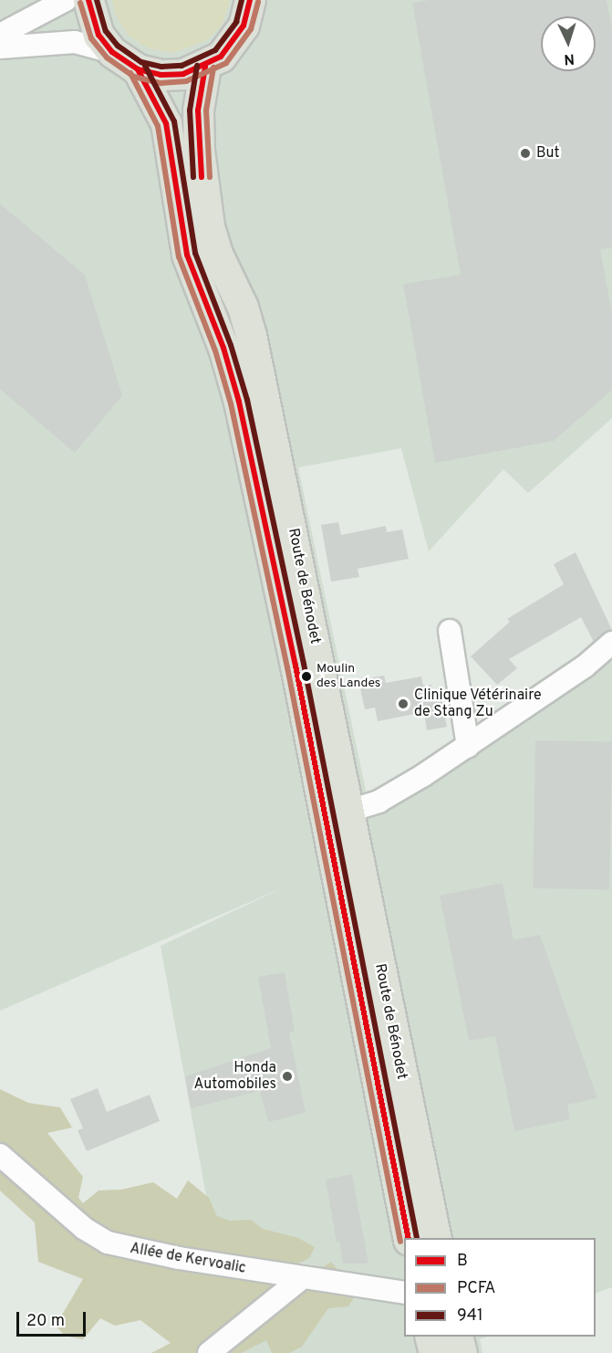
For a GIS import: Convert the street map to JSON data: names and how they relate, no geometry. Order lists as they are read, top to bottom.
{
  "streets": {
    "main road": ["Route de Bénodet"],
    "street": ["Allée de Kervoalic"]
  },
  "places": [
    "But",
    "Moulin des Landes",
    "Clinique Vétérinaire de Stang Zu",
    "Honda Automobiles"
  ],
  "lines": ["transit line B", "transit line 941", "transit line PCFA"],
  "legend": ["B", "PCFA", "941"],
  "scale_bar": "20 m",
  "north": "bottom"
}
